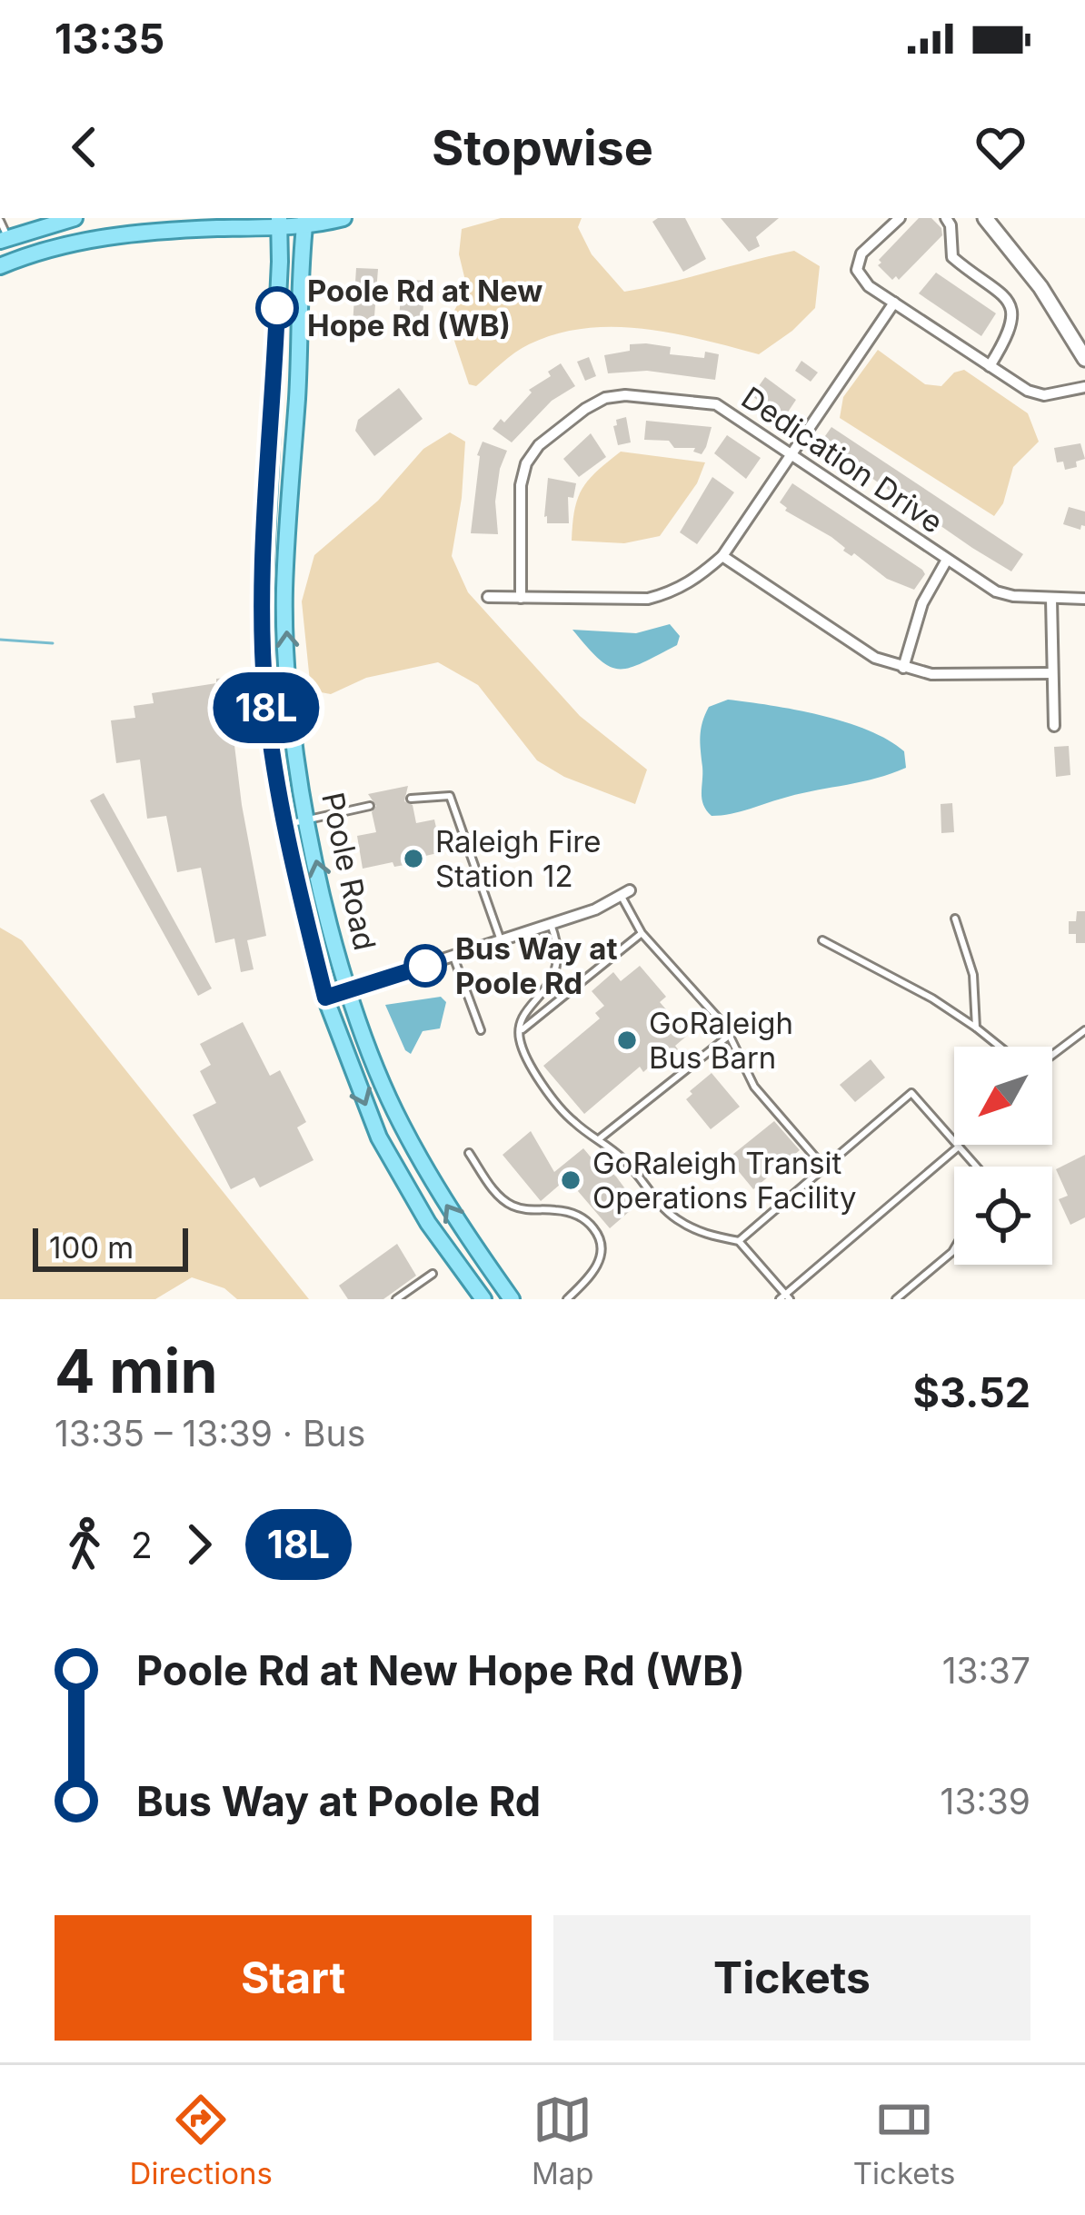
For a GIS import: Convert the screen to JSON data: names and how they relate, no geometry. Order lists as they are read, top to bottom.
{
  "streets": {
    "main road": ["Poole Road"],
    "street": ["Dedication Drive"]
  },
  "places": [
    "Poole Rd at New Hope Rd (WB)",
    "Raleigh Fire Station 12",
    "Bus Way at Poole Rd",
    "GoRaleigh Bus Barn",
    "GoRaleigh Transit Operations Facility"
  ],
  "lines": ["bus line 18L"],
  "scale_bar": "100 m",
  "north": "bottom left",
  "page": {
    "status": "13:35",
    "header": "Stopwise",
    "on_map": "18L",
    "scale": "100 m",
    "heading": ["4 min", "13:35 – 13:39 · Bus", "$3.52"],
    "legs": ["2", "18L"],
    "list": [
      {
        "name": "Poole Rd at New Hope Rd (WB)",
        "value": "13:37"
      },
      {
        "name": "Bus Way at Poole Rd",
        "value": "13:39"
      }
    ],
    "buttons": ["Start", "Tickets"],
    "tabs": ["Directions", "Map", "Tickets"]
  }
}
